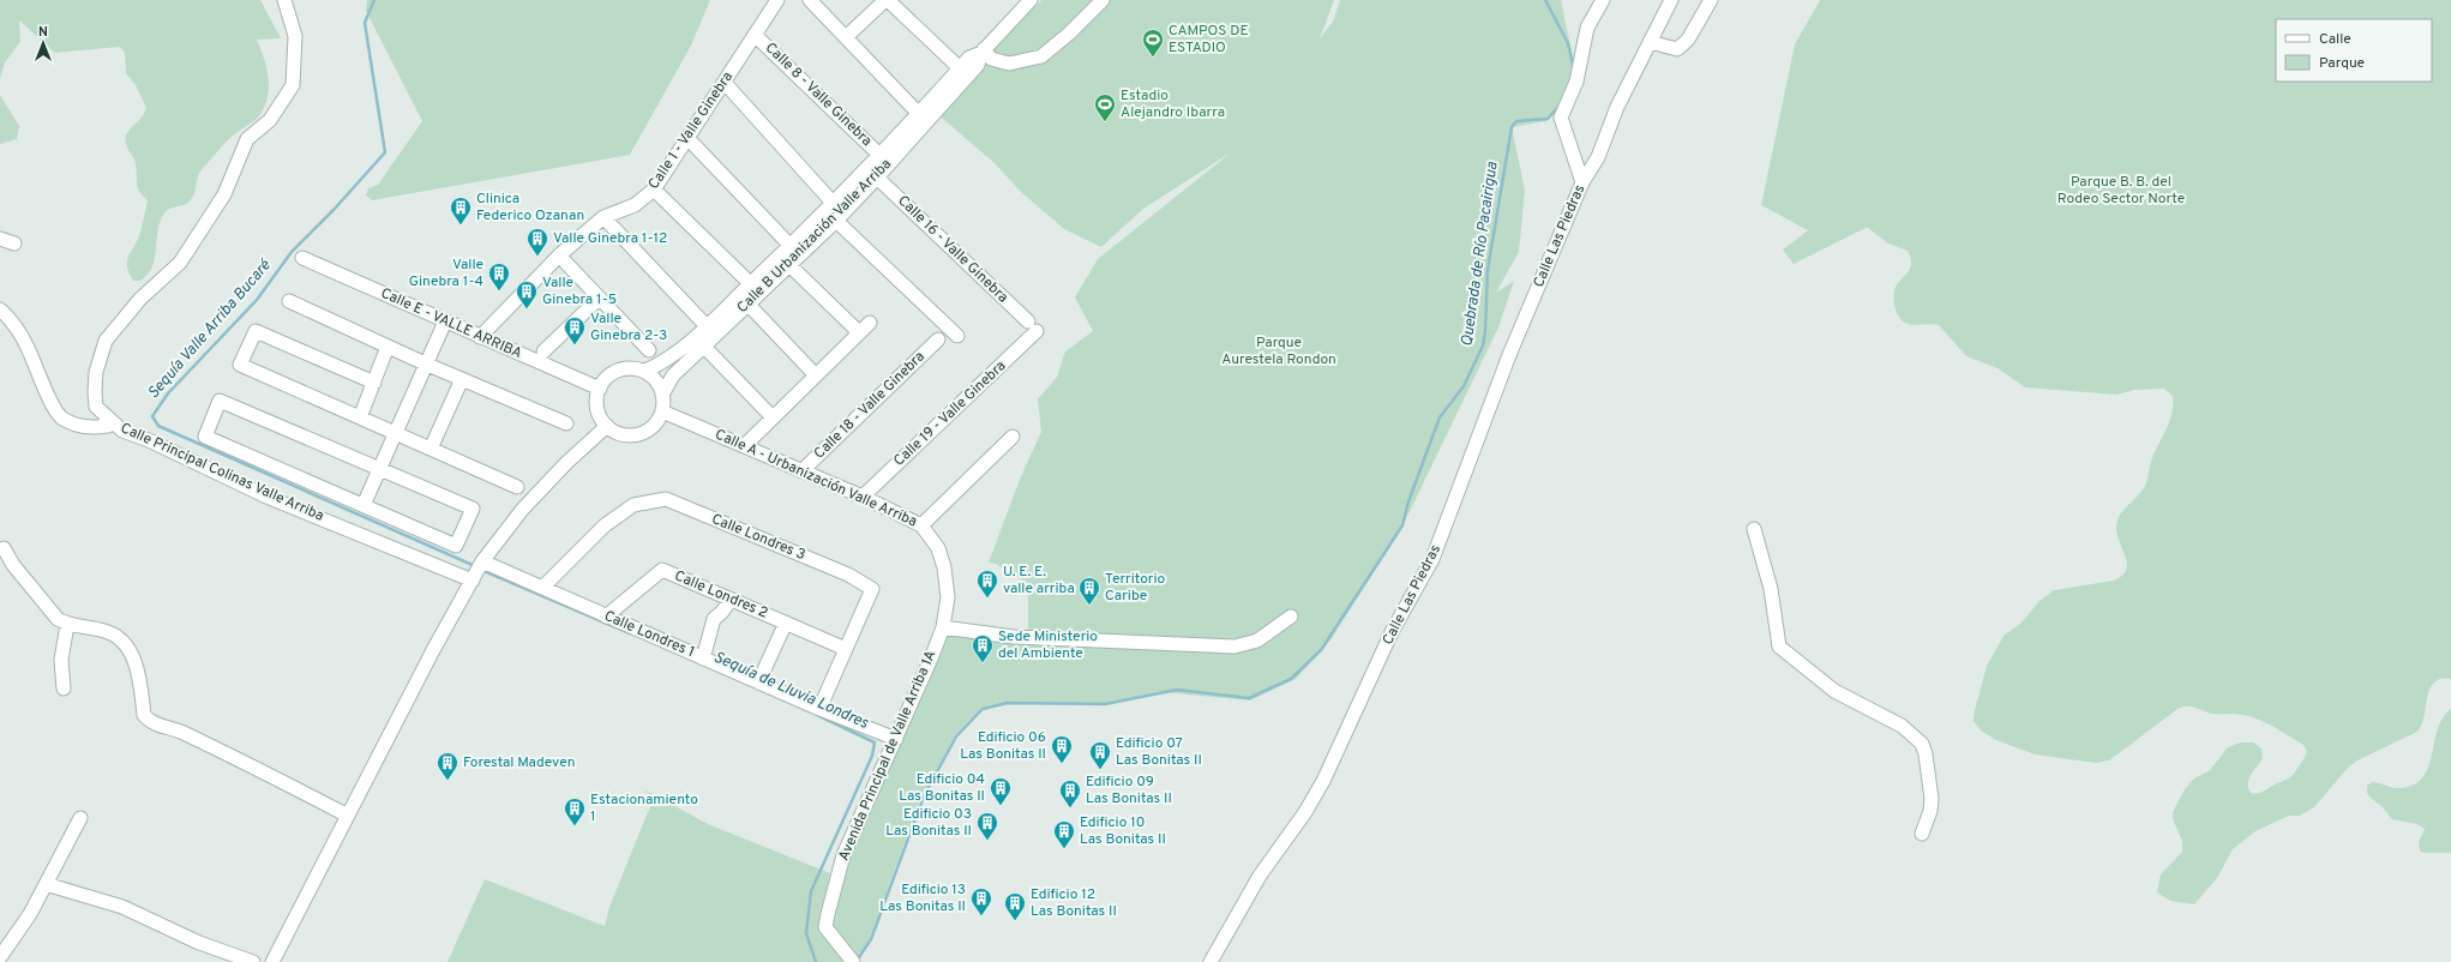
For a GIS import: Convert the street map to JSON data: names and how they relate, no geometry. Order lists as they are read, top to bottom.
{
  "streets": {
    "street": [
      "Calle 8 - Valle Ginebra",
      "Calle 1 - Valle Ginebra",
      "Calle B Urbanización Valle Arriba",
      "Calle Las Piedras",
      "Calle 16 - Valle Ginebra",
      "Calle E - VALLE ARRIBA",
      "Calle 18 - Valle Ginebra",
      "Calle 19 - Valle Ginebra",
      "Calle Principal Colinas Valle Arriba",
      "Calle A - Urbanización Valle Arriba",
      "Calle Londres 3",
      "Calle Londres 2",
      "Calle Londres 1",
      "Avenida Principal de Valle Arriba 1A"
    ]
  },
  "crossings": [
    ["Calle 8 - Valle Ginebra", "Calle 1 - Valle Ginebra"],
    ["Calle 8 - Valle Ginebra", "Calle B Urbanización Valle Arriba"],
    ["Calle 1 - Valle Ginebra", "Calle E - VALLE ARRIBA"],
    ["Calle B Urbanización Valle Arriba", "Calle 16 - Valle Ginebra"],
    ["Calle B Urbanización Valle Arriba", "Calle E - VALLE ARRIBA"],
    ["Calle B Urbanización Valle Arriba", "Calle A - Urbanización Valle Arriba"],
    ["Calle 16 - Valle Ginebra", "Calle 19 - Valle Ginebra"],
    ["Calle E - VALLE ARRIBA", "Calle A - Urbanización Valle Arriba"],
    ["Calle 18 - Valle Ginebra", "Calle A - Urbanización Valle Arriba"],
    ["Calle 19 - Valle Ginebra", "Calle A - Urbanización Valle Arriba"],
    ["Calle A - Urbanización Valle Arriba", "Avenida Principal de Valle Arriba 1A"],
    ["Calle Londres 3", "Calle Londres 2"],
    ["Calle Londres 3", "Calle Londres 1"],
    ["Calle Londres 2", "Calle Londres 1"],
    ["Calle Londres 1", "Avenida Principal de Valle Arriba 1A"]
  ],
  "water": ["Quebrada de Río Pacairigua", "Sequía Valle Arriba Bucaré", "Sequía de Lluvia Londres"],
  "parks": ["Parque B. B. del Rodeo Sector Norte", "Parque Aurestela Rondon"],
  "places": {
    "sports": ["CAMPOS DE ESTADIO", "Estadio Alejandro Ibarra"],
    "building": [
      "Clinica Federico Ozanan",
      "Valle Ginebra 1-12",
      "Valle Ginebra 1-4",
      "Valle Ginebra 1-5",
      "Valle Ginebra 2-3",
      "U. E. E. valle arriba",
      "Territorio Caribe",
      "Sede Ministerio del Ambiente",
      "Edificio 06 Las Bonitas II",
      "Edificio 07 Las Bonitas II",
      "Forestal Madeven",
      "Edificio 04 Las Bonitas II",
      "Edificio 09 Las Bonitas II",
      "Estacionamiento 1",
      "Edificio 03 Las Bonitas II",
      "Edificio 10 Las Bonitas II",
      "Edificio 13 Las Bonitas II",
      "Edificio 12 Las Bonitas II"
    ]
  },
  "legend": ["Calle", "Parque"],
  "north": "top"
}
